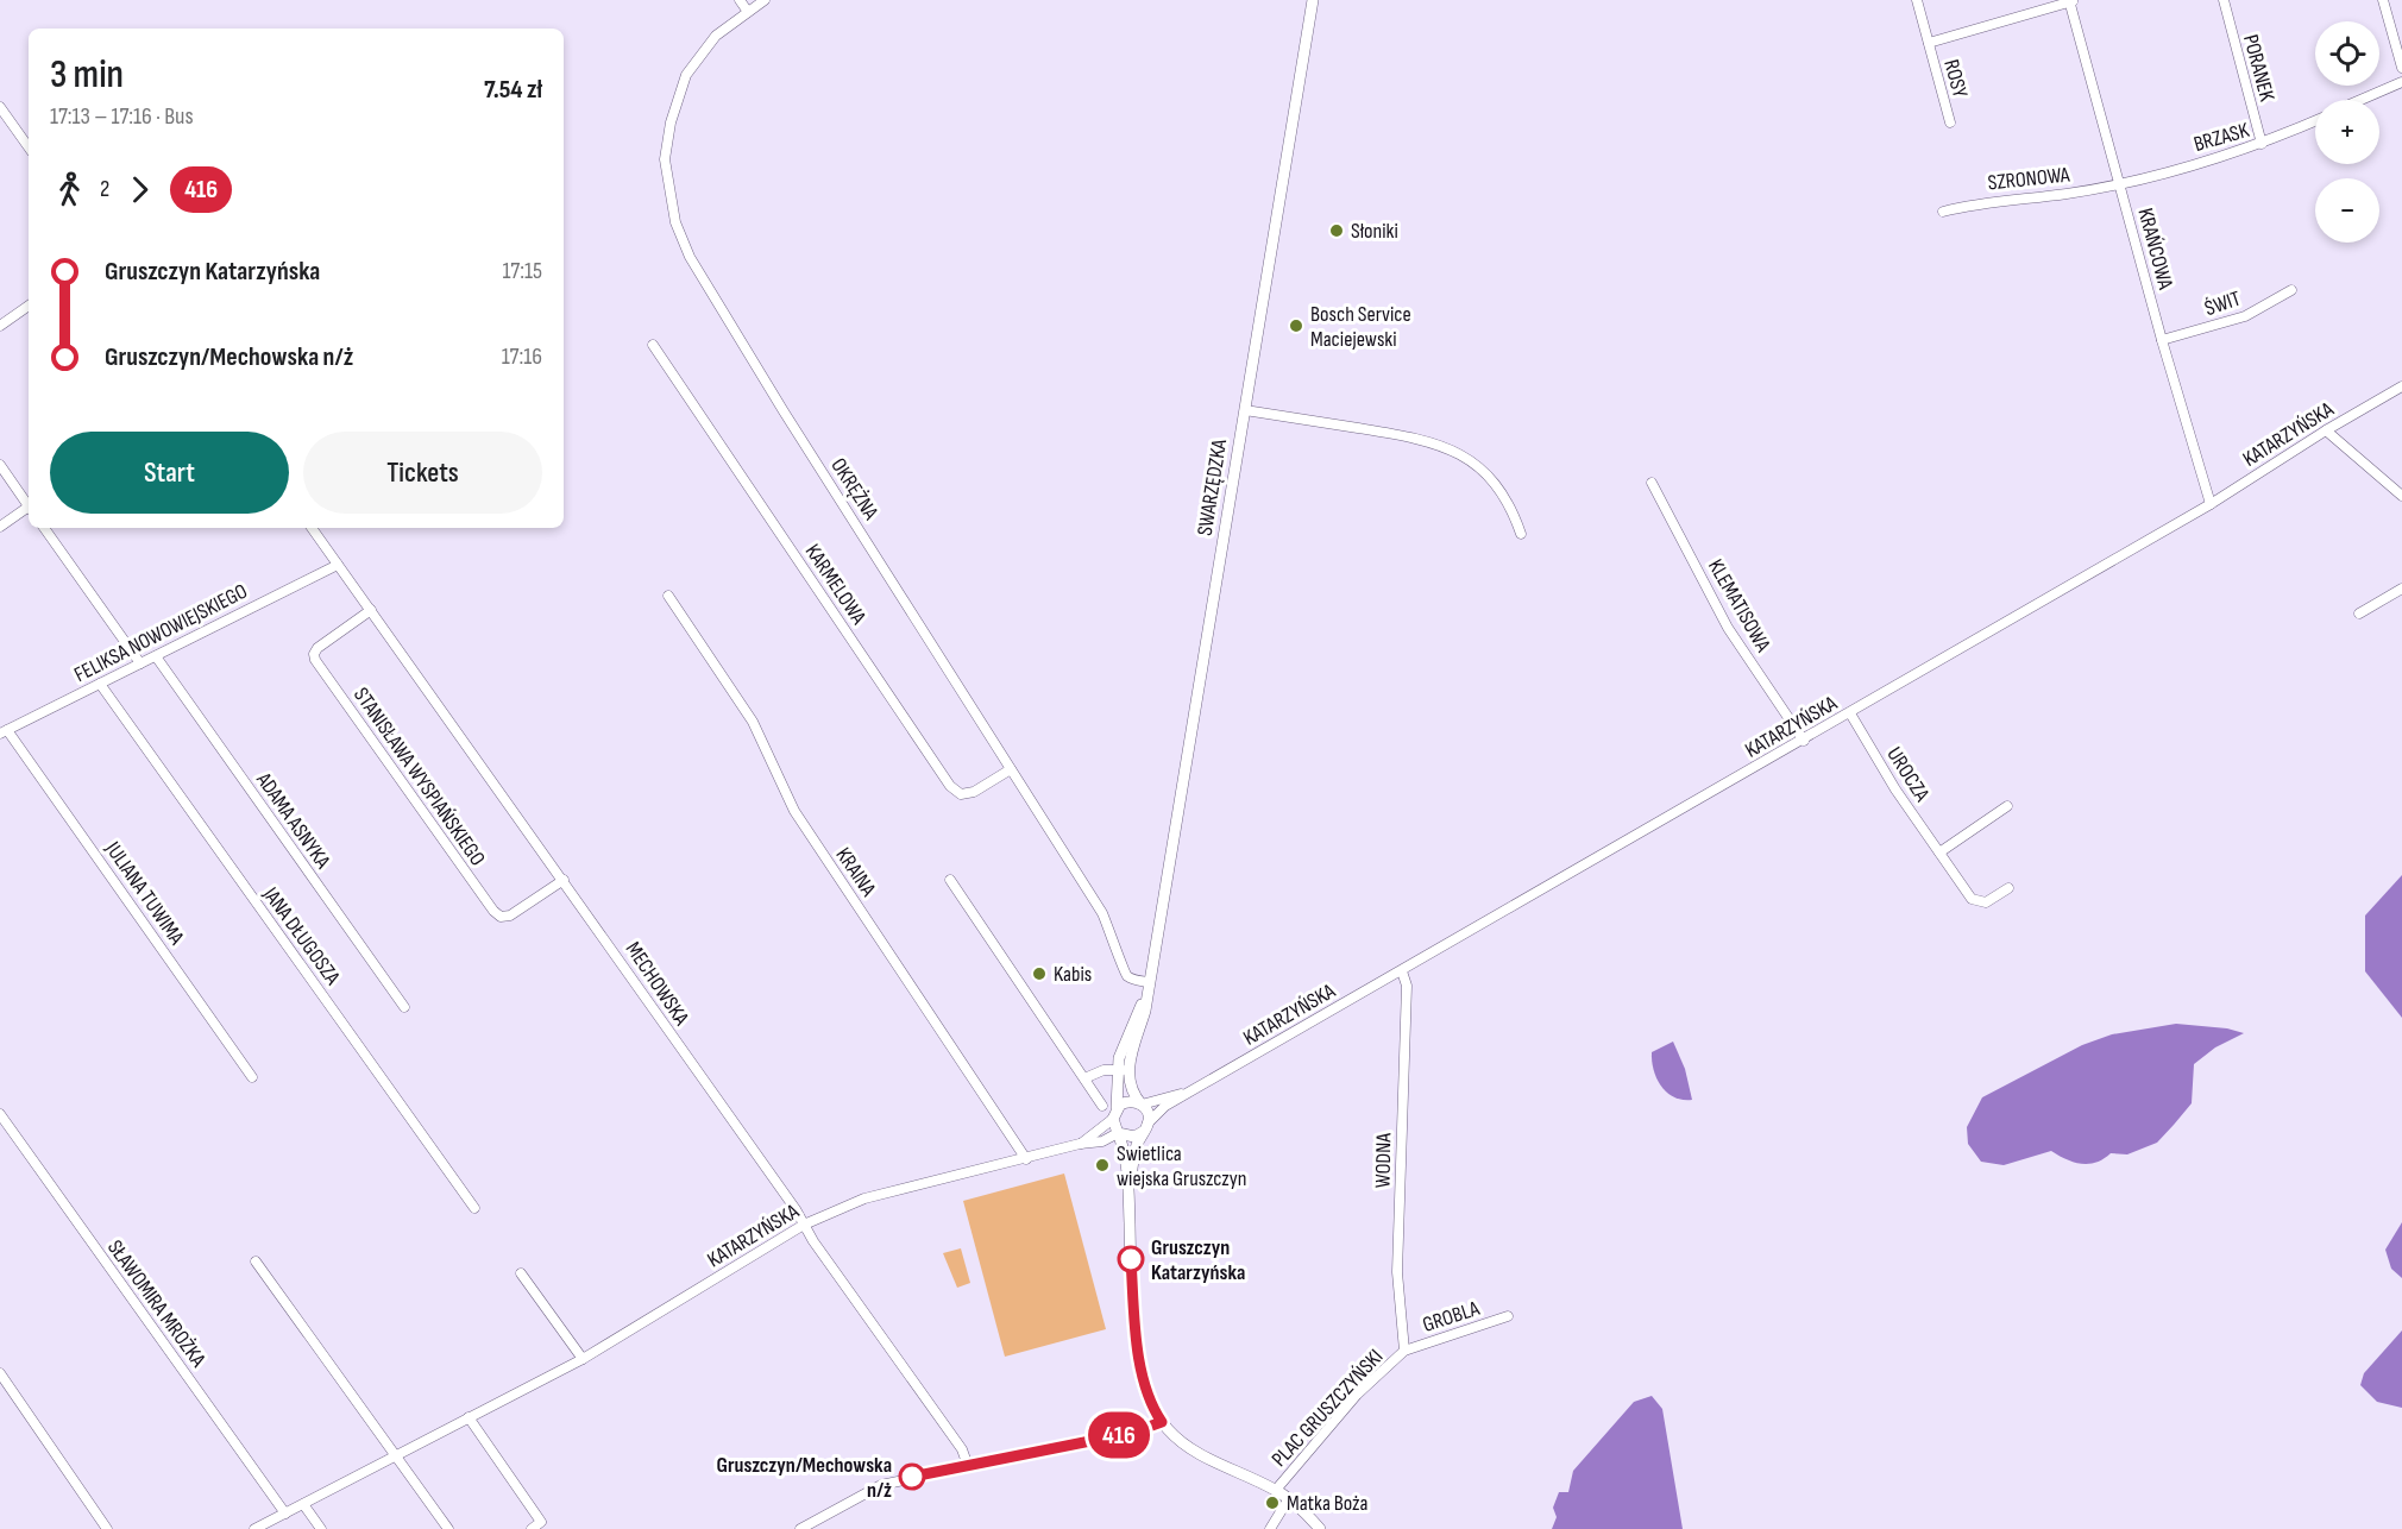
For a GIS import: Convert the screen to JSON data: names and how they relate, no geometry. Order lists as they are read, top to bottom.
{
  "streets": {
    "street": [
      "PORANEK",
      "ROSY",
      "BRZASK",
      "SZRONOWA",
      "KRAŃCOWA",
      "ŚWIT",
      "KATARZYŃSKA",
      "SWARZĘDZKA",
      "OKRĘŻNA",
      "KARMELOWA",
      "KLEMATISOWA",
      "FELIKSA NOWOWIEJSKIEGO",
      "UROCZA",
      "STANISŁAWA WYSPIAŃSKIEGO",
      "ADAMA ASNYKA",
      "KRAINA",
      "JULIANA TUWIMA",
      "JANA DŁUGOSZA",
      "MECHOWSKA",
      "WODNA",
      "SŁAWOMIRA MROŻKA",
      "GROBLA",
      "PLAC GRUSZCZYŃSKI"
    ]
  },
  "crossings": [
    ["PORANEK", "BRZASK"],
    ["ROSY", "KRAŃCOWA"],
    ["BRZASK", "SZRONOWA"],
    ["BRZASK", "KRAŃCOWA"],
    ["SZRONOWA", "KRAŃCOWA"],
    ["KRAŃCOWA", "ŚWIT"],
    ["KRAŃCOWA", "KATARZYŃSKA"],
    ["KATARZYŃSKA", "SWARZĘDZKA"],
    ["KATARZYŃSKA", "KLEMATISOWA"],
    ["KATARZYŃSKA", "UROCZA"],
    ["KATARZYŃSKA", "KRAINA"],
    ["KATARZYŃSKA", "MECHOWSKA"],
    ["KATARZYŃSKA", "WODNA"],
    ["KATARZYŃSKA", "SŁAWOMIRA MROŻKA"],
    ["SWARZĘDZKA", "OKRĘŻNA"],
    ["OKRĘŻNA", "KARMELOWA"],
    ["FELIKSA NOWOWIEJSKIEGO", "ADAMA ASNYKA"],
    ["FELIKSA NOWOWIEJSKIEGO", "JULIANA TUWIMA"],
    ["FELIKSA NOWOWIEJSKIEGO", "JANA DŁUGOSZA"],
    ["FELIKSA NOWOWIEJSKIEGO", "MECHOWSKA"],
    ["STANISŁAWA WYSPIAŃSKIEGO", "MECHOWSKA"],
    ["WODNA", "GROBLA"],
    ["WODNA", "PLAC GRUSZCZYŃSKI"],
    ["GROBLA", "PLAC GRUSZCZYŃSKI"]
  ],
  "places": [
    "Słoniki",
    "Bosch Service Maciejewski",
    "Kabis",
    "Swietlica wiejska Gruszczyn",
    "Gruszczyn Katarzyńska",
    "Gruszczyn/Mechowska n/ż",
    "Matka Boża"
  ],
  "lines": ["bus line 416"],
  "page": {
    "on_map": "416",
    "map_buttons": ["+", "−"],
    "heading": ["3 min", "17:13 – 17:16 · Bus", "7.54 zł"],
    "legs": ["2", "416"],
    "list": [
      {
        "name": "Gruszczyn Katarzyńska",
        "value": "17:15"
      },
      {
        "name": "Gruszczyn/Mechowska n/ż",
        "value": "17:16"
      }
    ],
    "buttons": ["Start", "Tickets"]
  }
}
